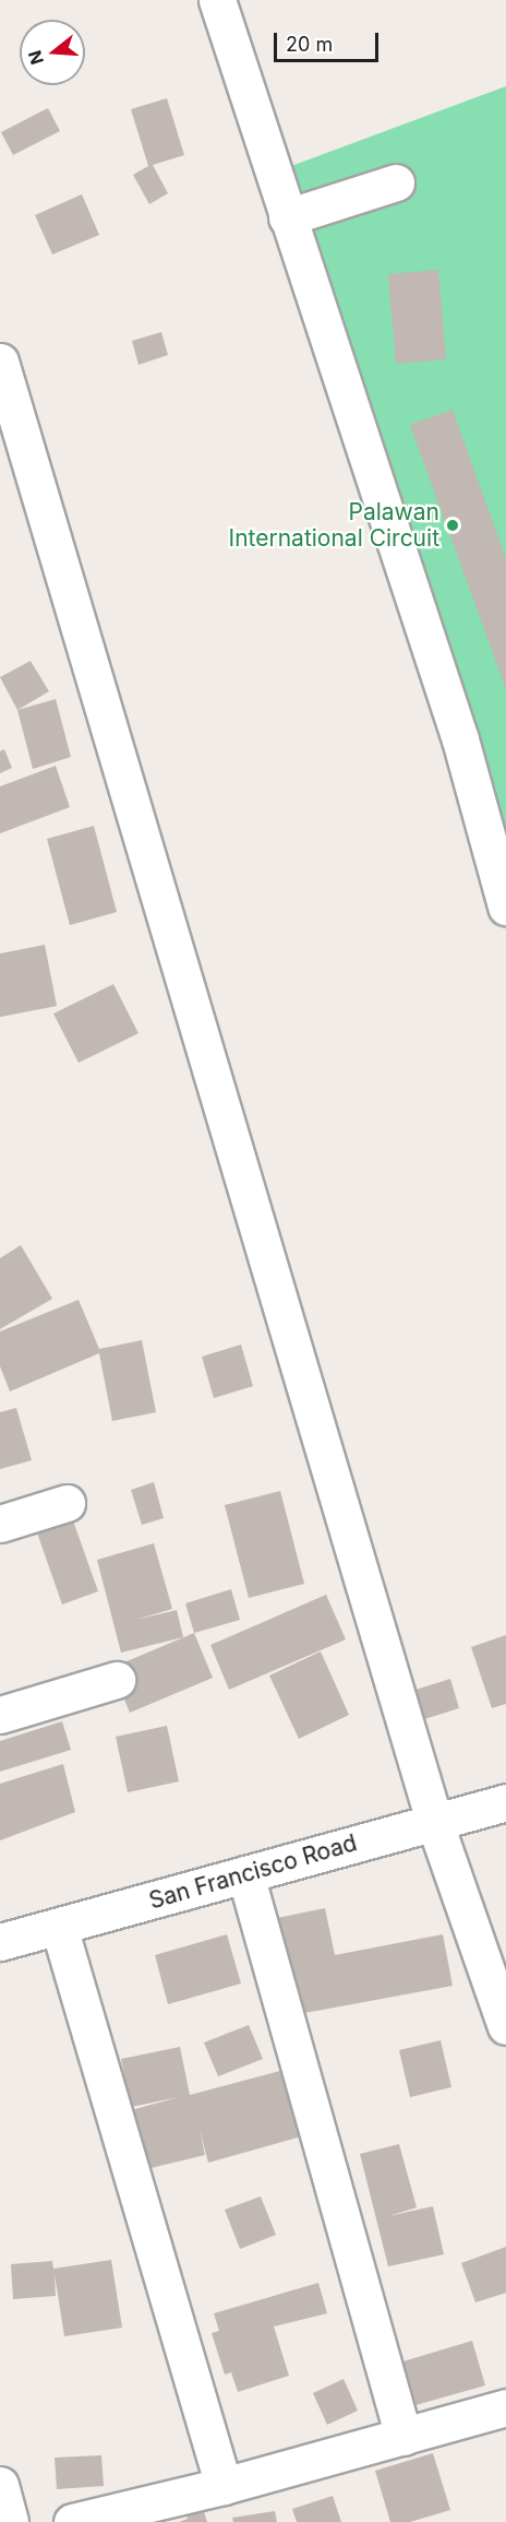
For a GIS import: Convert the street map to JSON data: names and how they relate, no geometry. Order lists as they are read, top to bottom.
{
  "streets": {
    "street": ["San Francisco Road"]
  },
  "places": ["Palawan International Circuit"],
  "scale_bar": "20 m",
  "north": "left"
}
